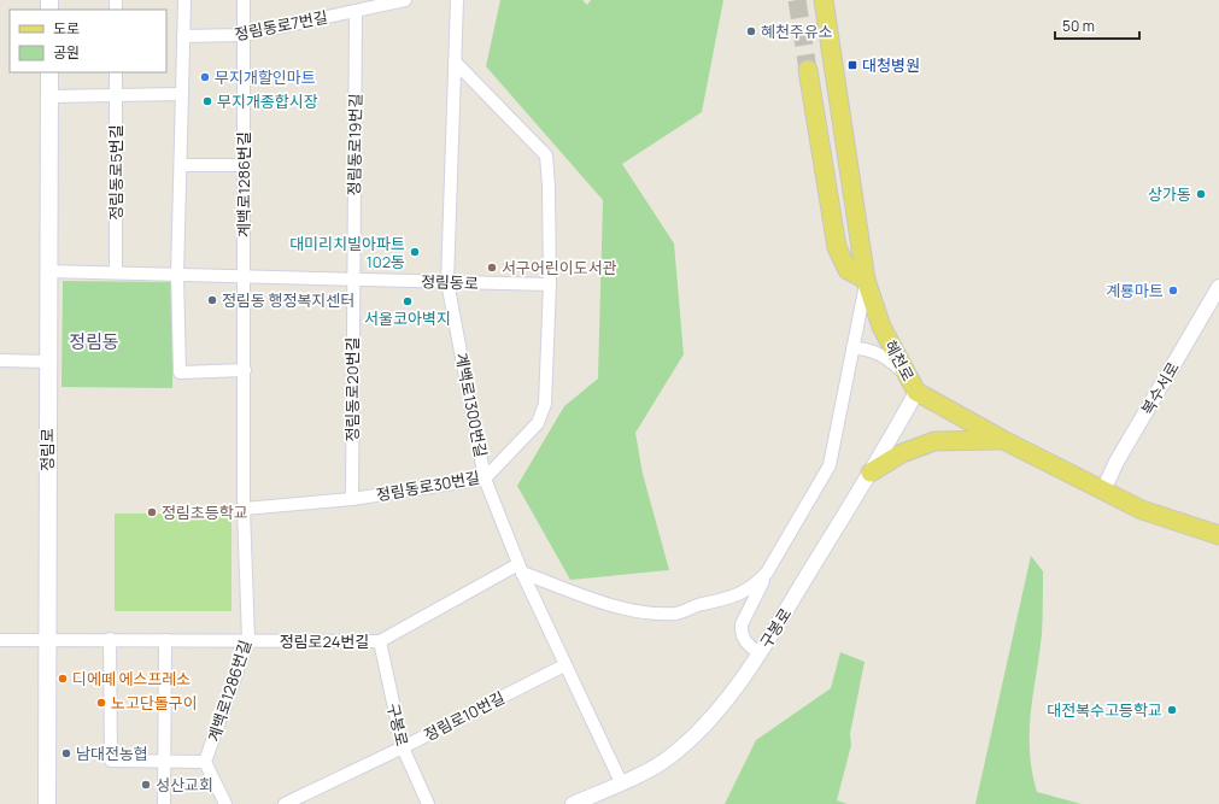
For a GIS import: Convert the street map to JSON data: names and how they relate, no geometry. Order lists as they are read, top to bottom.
{
  "streets": {
    "main road": ["혜천로", "정림로"],
    "street": [
      "정림동로7번길",
      "정림동로19번길",
      "정림동로5번길",
      "계백로1286번길",
      "정림동로",
      "복수서로",
      "정림동로20번길",
      "계백로1300번길",
      "정림동로30번길",
      "구봉로",
      "정림로24번길",
      "정림로10번길"
    ]
  },
  "crossings": [
    ["정림동로7번길", "정림동로19번길"],
    ["정림동로7번길", "계백로1286번길"],
    ["정림동로19번길", "정림동로"],
    ["정림동로19번길", "정림동로20번길"],
    ["정림동로5번길", "정림동로"],
    ["계백로1286번길", "정림동로"],
    ["계백로1286번길", "정림동로30번길"],
    ["계백로1286번길", "정림로24번길"],
    ["정림동로", "정림동로20번길"],
    ["정림동로", "계백로1300번길"],
    ["정림동로", "정림로"],
    ["정림동로", "정림동로30번길"],
    ["혜천로", "복수서로"],
    ["혜천로", "구봉로"],
    ["정림동로20번길", "정림동로30번길"],
    ["계백로1300번길", "정림동로30번길"],
    ["계백로1300번길", "구봉로"],
    ["계백로1300번길", "정림로24번길"],
    ["계백로1300번길", "정림로10번길"],
    ["정림로", "정림로24번길"],
    ["구봉로", "정림로24번길"],
    ["구봉로", "정림로10번길"]
  ],
  "districts": ["정림동"],
  "places": {
    "other": [
      "혜천주유소",
      "무지개할인마트",
      "무지개종합시장",
      "상가동",
      "대미리치빌아파트 102동",
      "서구어린이도서관",
      "계룡마트",
      "정림동 행정복지센터",
      "서울코아벽지",
      "정림초등학교",
      "디에떼 에스프레소",
      "노고단돌구이",
      "대전복수고등학교",
      "남대전농협",
      "성산교회"
    ],
    "transit": ["대청병원"]
  },
  "legend": ["도로", "공원"],
  "scale_bar": "50 m"
}
